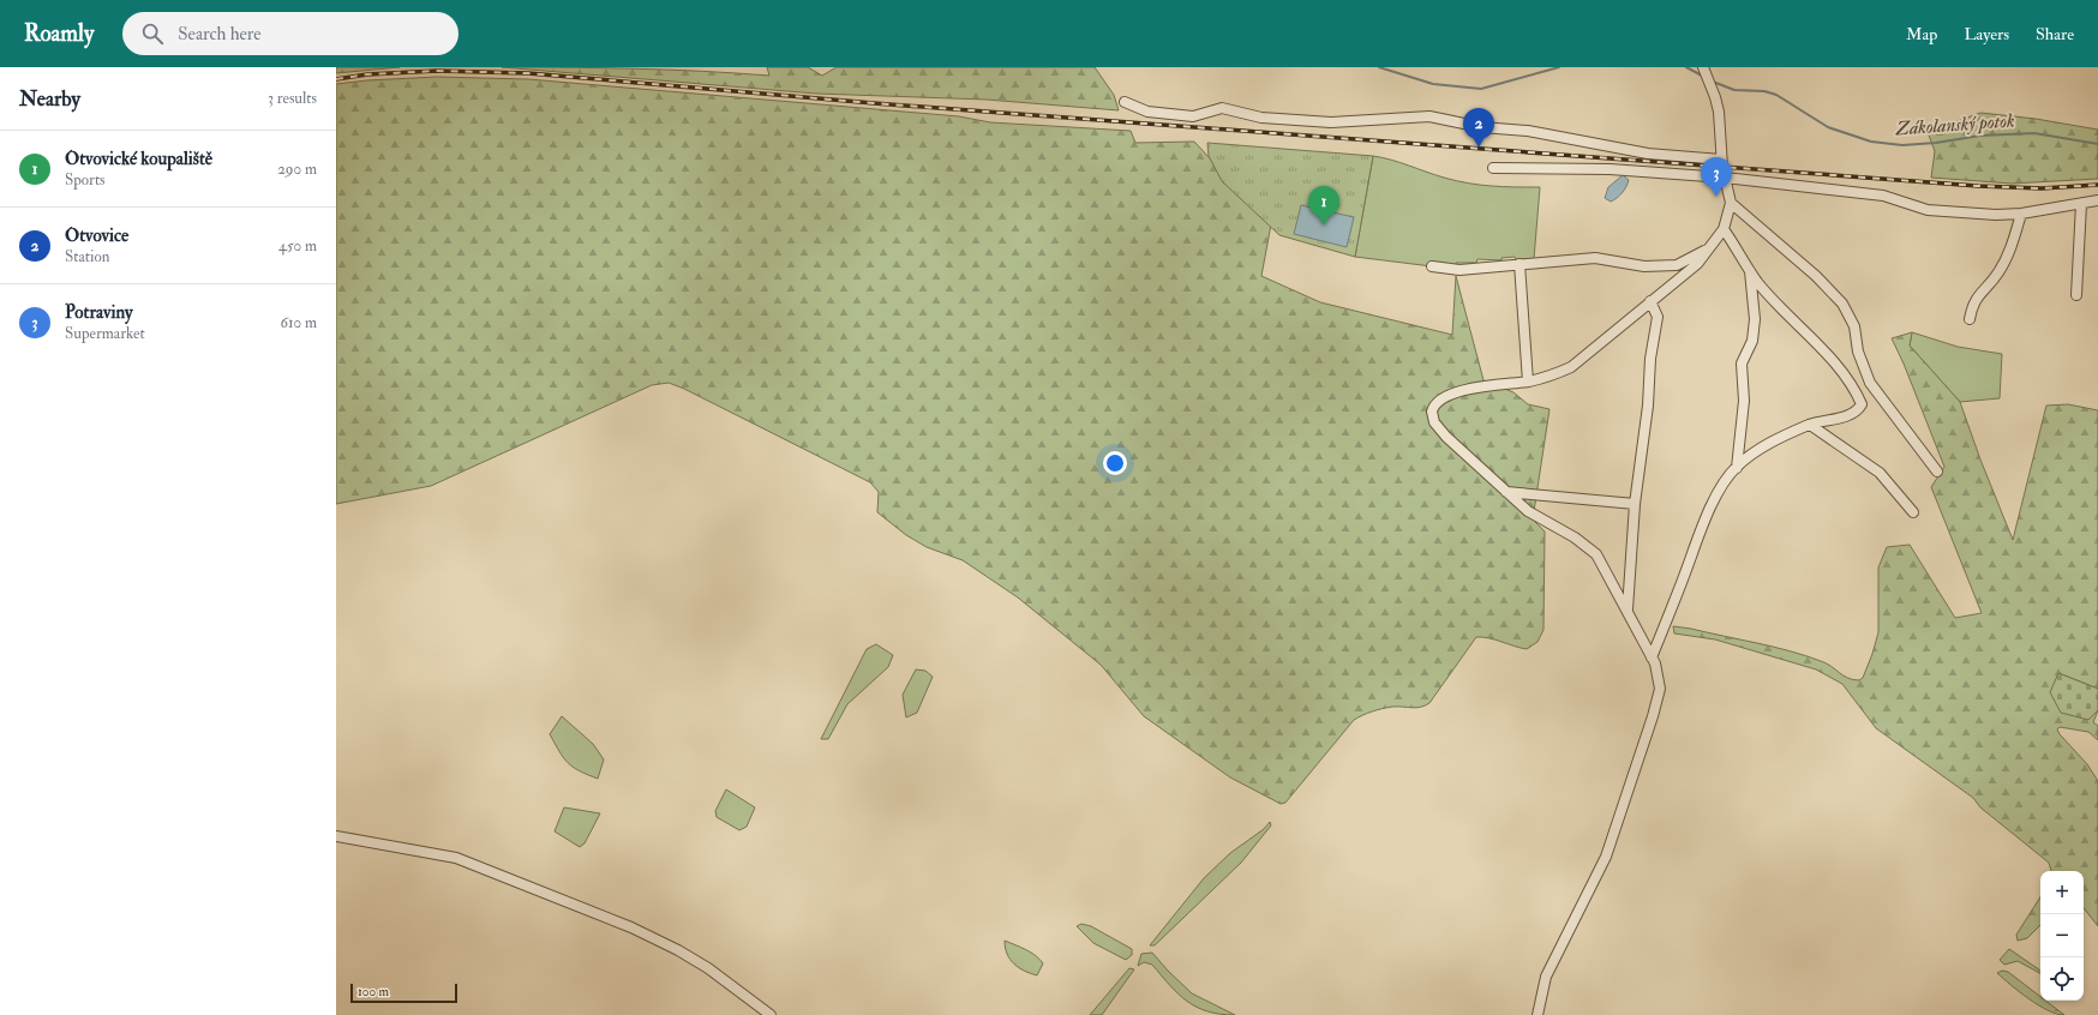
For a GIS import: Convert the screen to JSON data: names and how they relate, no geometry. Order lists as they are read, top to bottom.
{
  "water": ["Zákolanský potok"],
  "scale_bar": "100 m",
  "page": {
    "header": "Roamly",
    "search": "Search here",
    "nav": ["Map", "Layers", "Share"],
    "heading": ["Nearby", "3 results"],
    "pins": ["2", "3", "1"],
    "list": [
      {
        "mark": "1",
        "name": "Otvovické koupaliště",
        "note": "Sports",
        "value": "290 m"
      },
      {
        "mark": "2",
        "name": "Otvovice",
        "note": "Station",
        "value": "450 m"
      },
      {
        "mark": "3",
        "name": "Potraviny",
        "note": "Supermarket",
        "value": "610 m"
      }
    ],
    "map_buttons": ["+", "−"],
    "scale": "100 m"
  }
}
